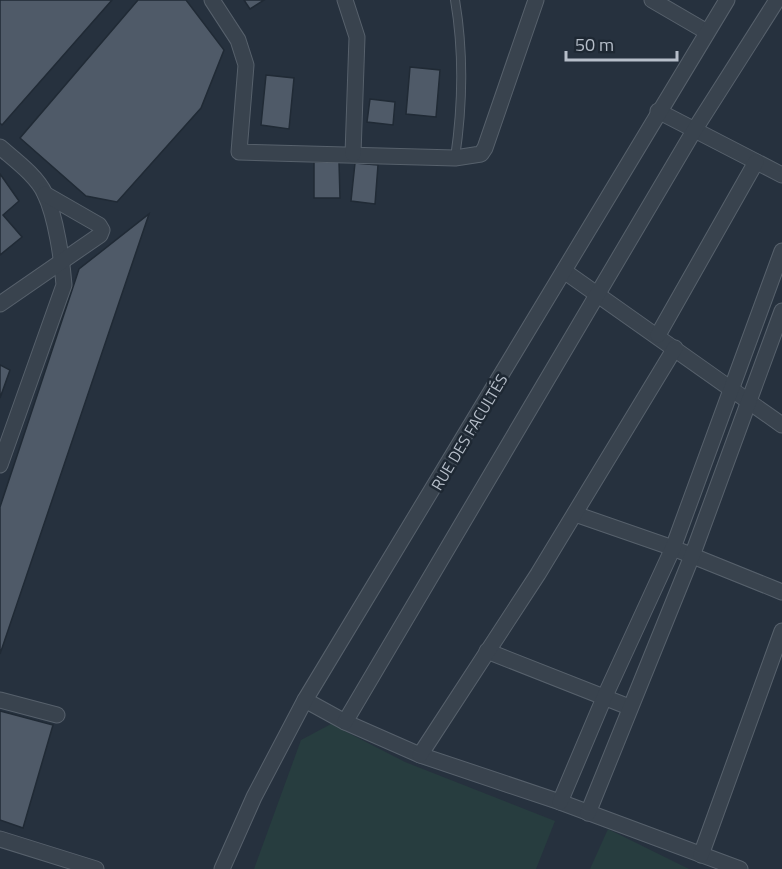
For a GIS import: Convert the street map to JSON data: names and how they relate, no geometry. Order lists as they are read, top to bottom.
{
  "streets": {
    "street": ["RUE DES FACULTÉS"]
  },
  "scale_bar": "50 m"
}
